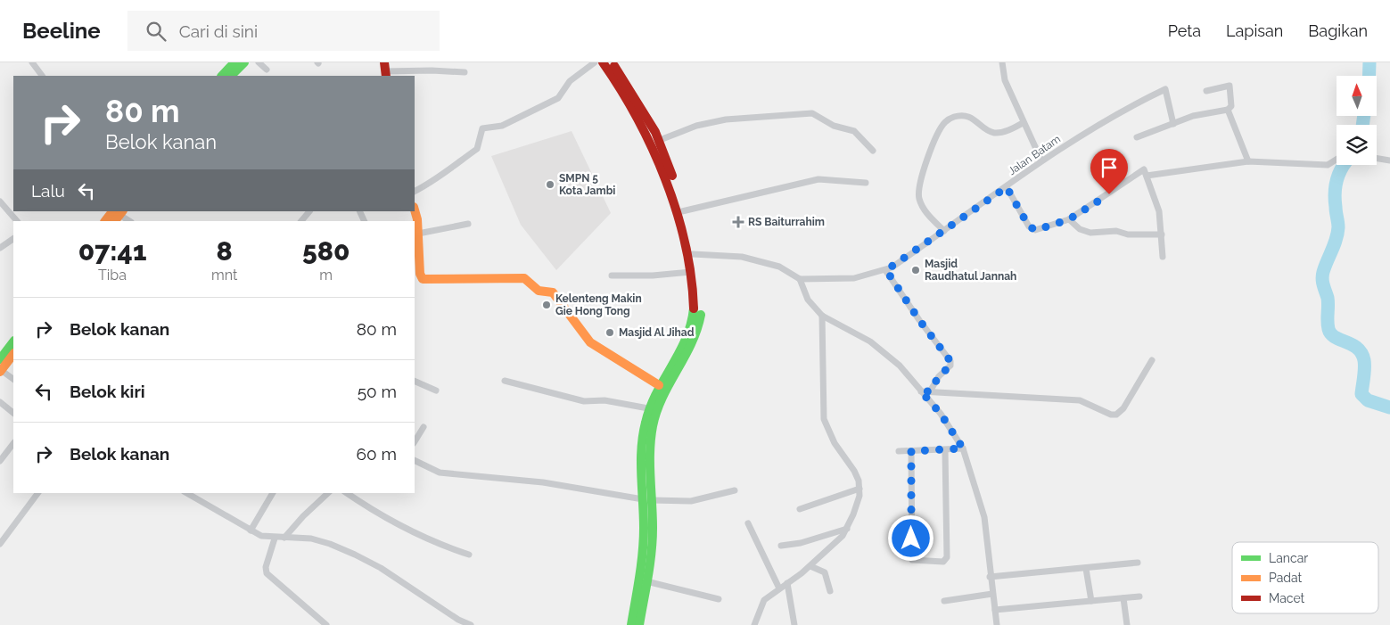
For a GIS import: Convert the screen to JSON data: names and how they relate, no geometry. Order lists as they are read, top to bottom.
{
  "streets": {
    "street": ["Jalan Batam"]
  },
  "places": {
    "other": [
      "SMPN 5 Kota Jambi",
      "Masjid Raudhatul Jannah",
      "Kelenteng Makin Gie Hong Tong",
      "Masjid Al Jihad"
    ],
    "health": ["RS Baiturrahim"]
  },
  "legend": ["Lancar", "Padat", "Macet"],
  "north": "top",
  "page": {
    "header": "Beeline",
    "search": "Cari di sini",
    "nav": ["Peta", "Lapisan", "Bagikan"],
    "turn": ["80 m", "Belok kanan"],
    "then": "Lalu",
    "eta": [
      "07:41",
      "Tiba",
      "8",
      "mnt",
      "580",
      "m"
    ],
    "list": [
      {
        "name": "Belok kanan",
        "value": "80 m"
      },
      {
        "name": "Belok kiri",
        "value": "50 m"
      },
      {
        "name": "Belok kanan",
        "value": "60 m"
      }
    ]
  }
}
